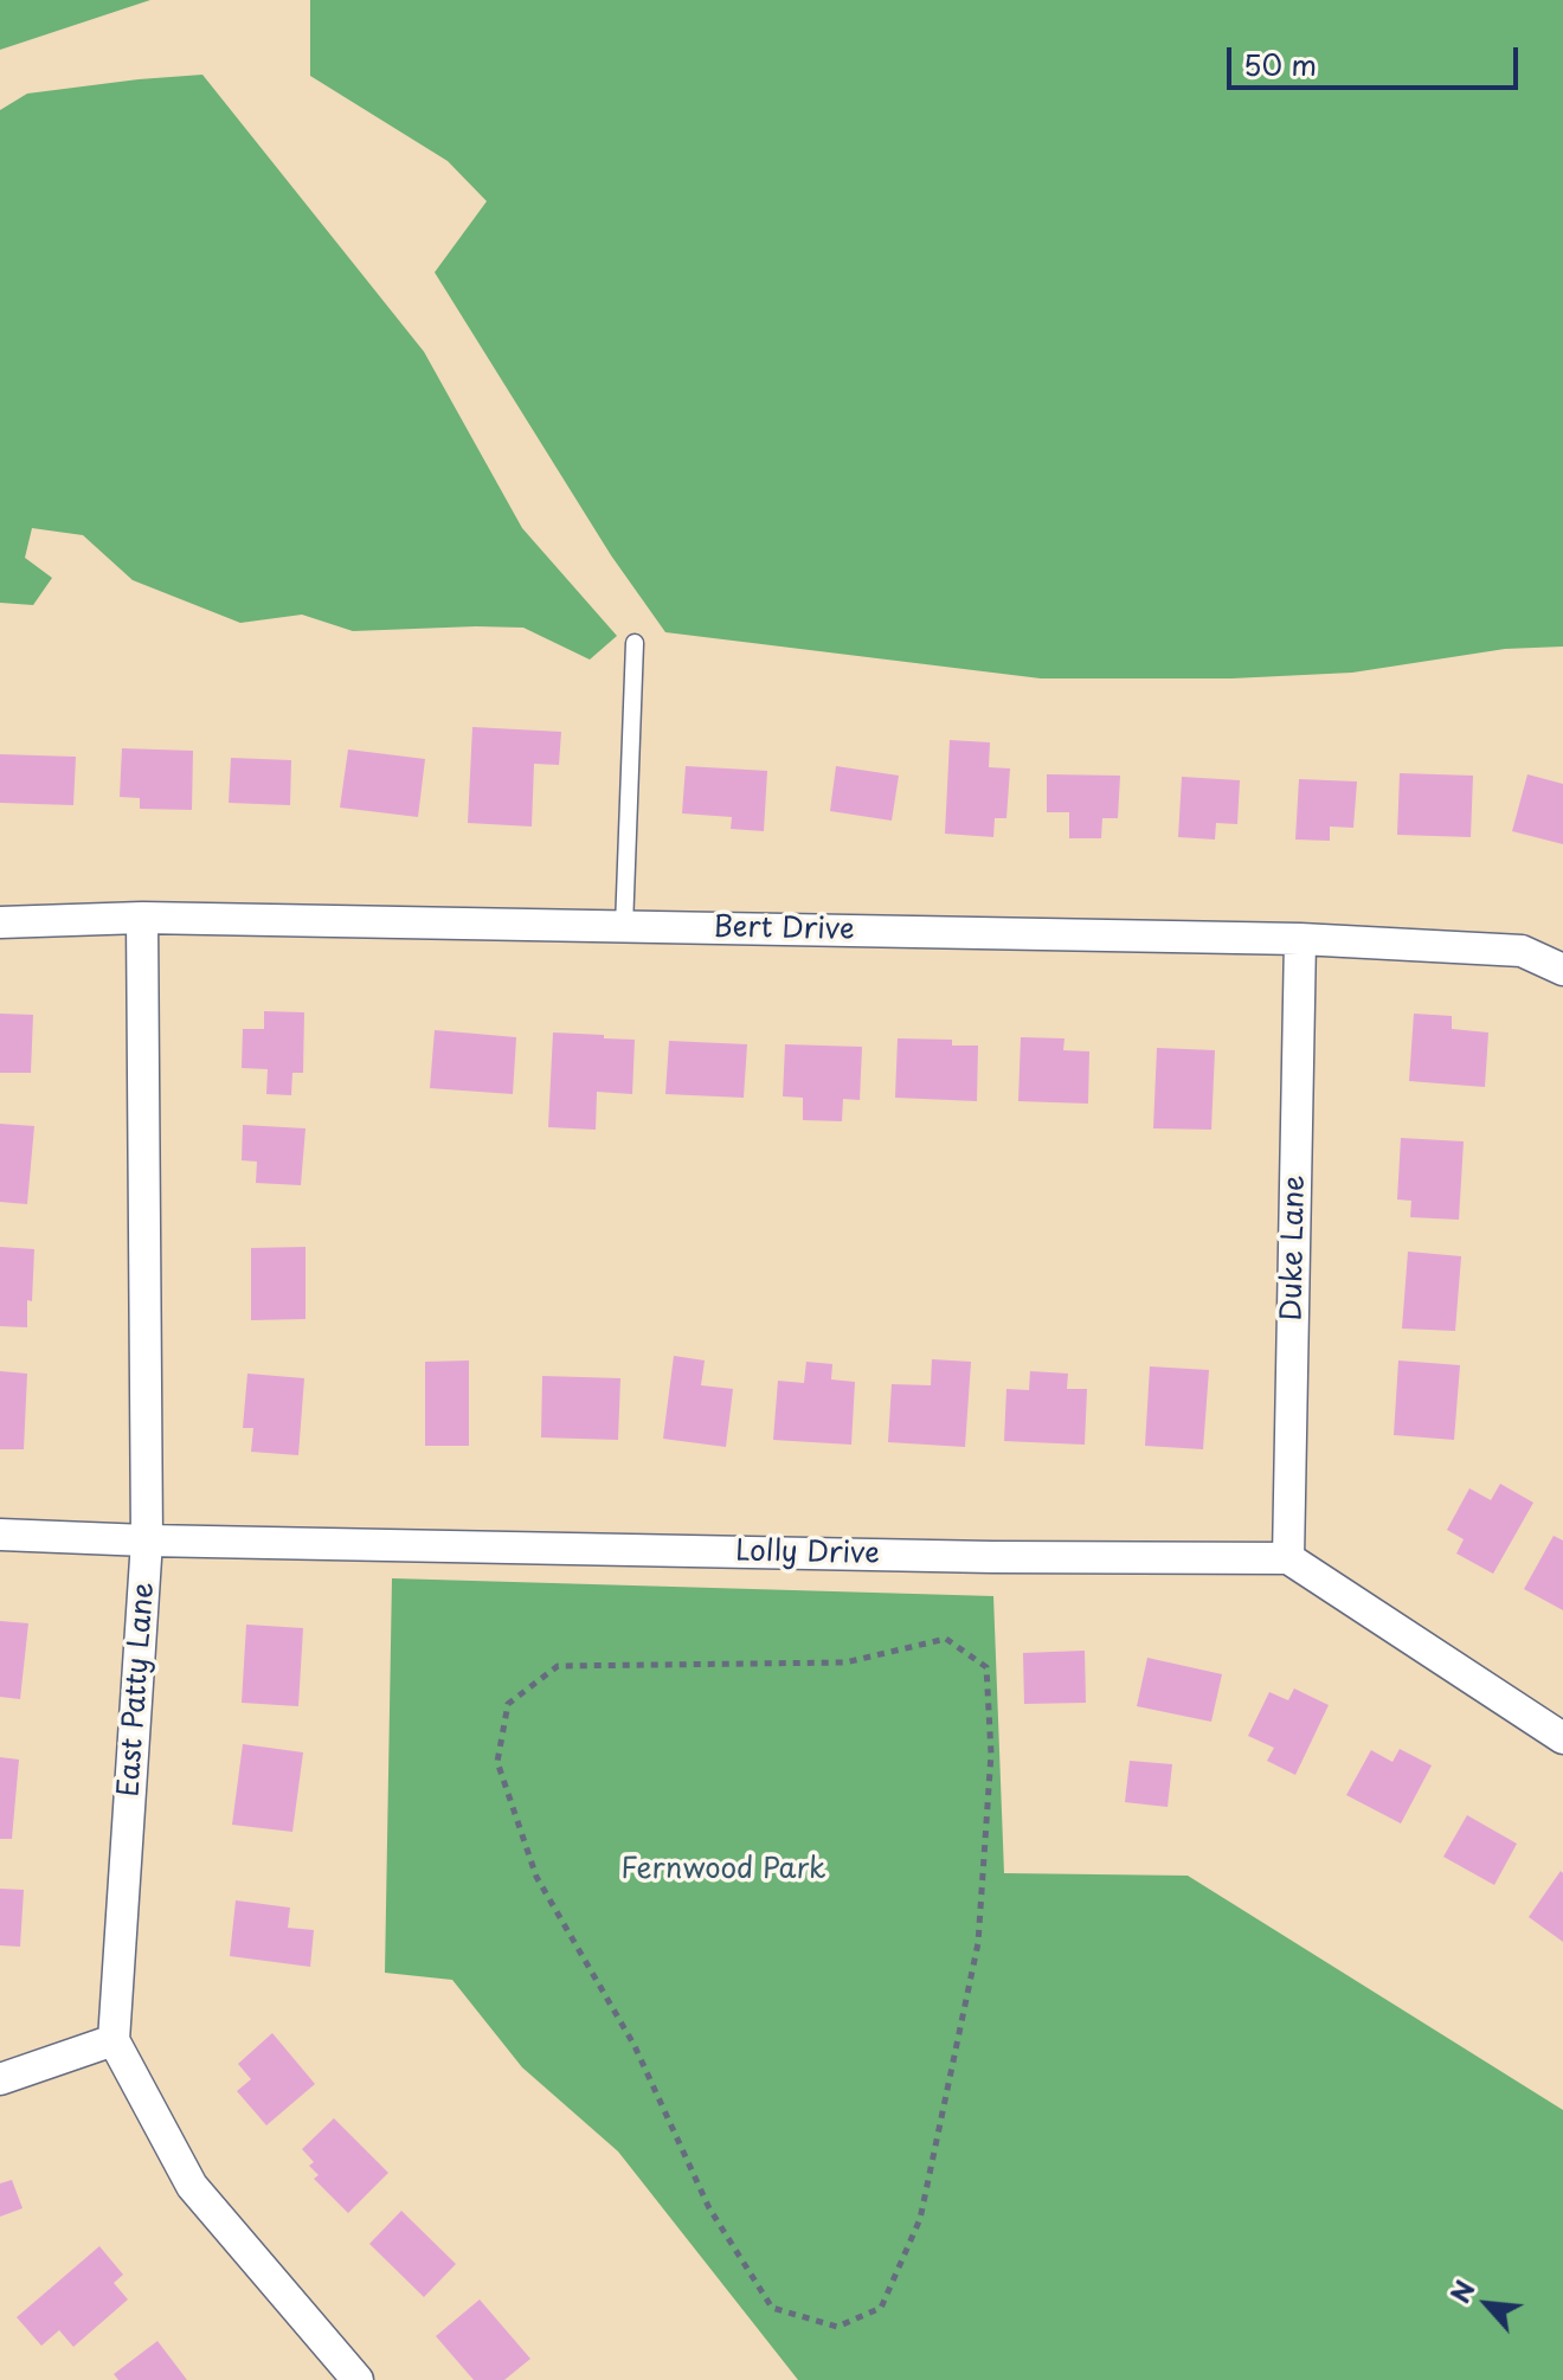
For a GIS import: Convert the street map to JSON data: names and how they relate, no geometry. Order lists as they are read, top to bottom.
{
  "streets": {
    "street": [
      "Bert Drive",
      "Duke Lane",
      "Lolly Drive",
      "East Patty Lane"
    ]
  },
  "crossings": [
    ["Bert Drive", "Duke Lane"],
    ["Bert Drive", "East Patty Lane"],
    ["Duke Lane", "Lolly Drive"],
    ["Lolly Drive", "East Patty Lane"]
  ],
  "parks": ["Fernwood Park"],
  "scale_bar": "50 m",
  "north": "top left"
}
